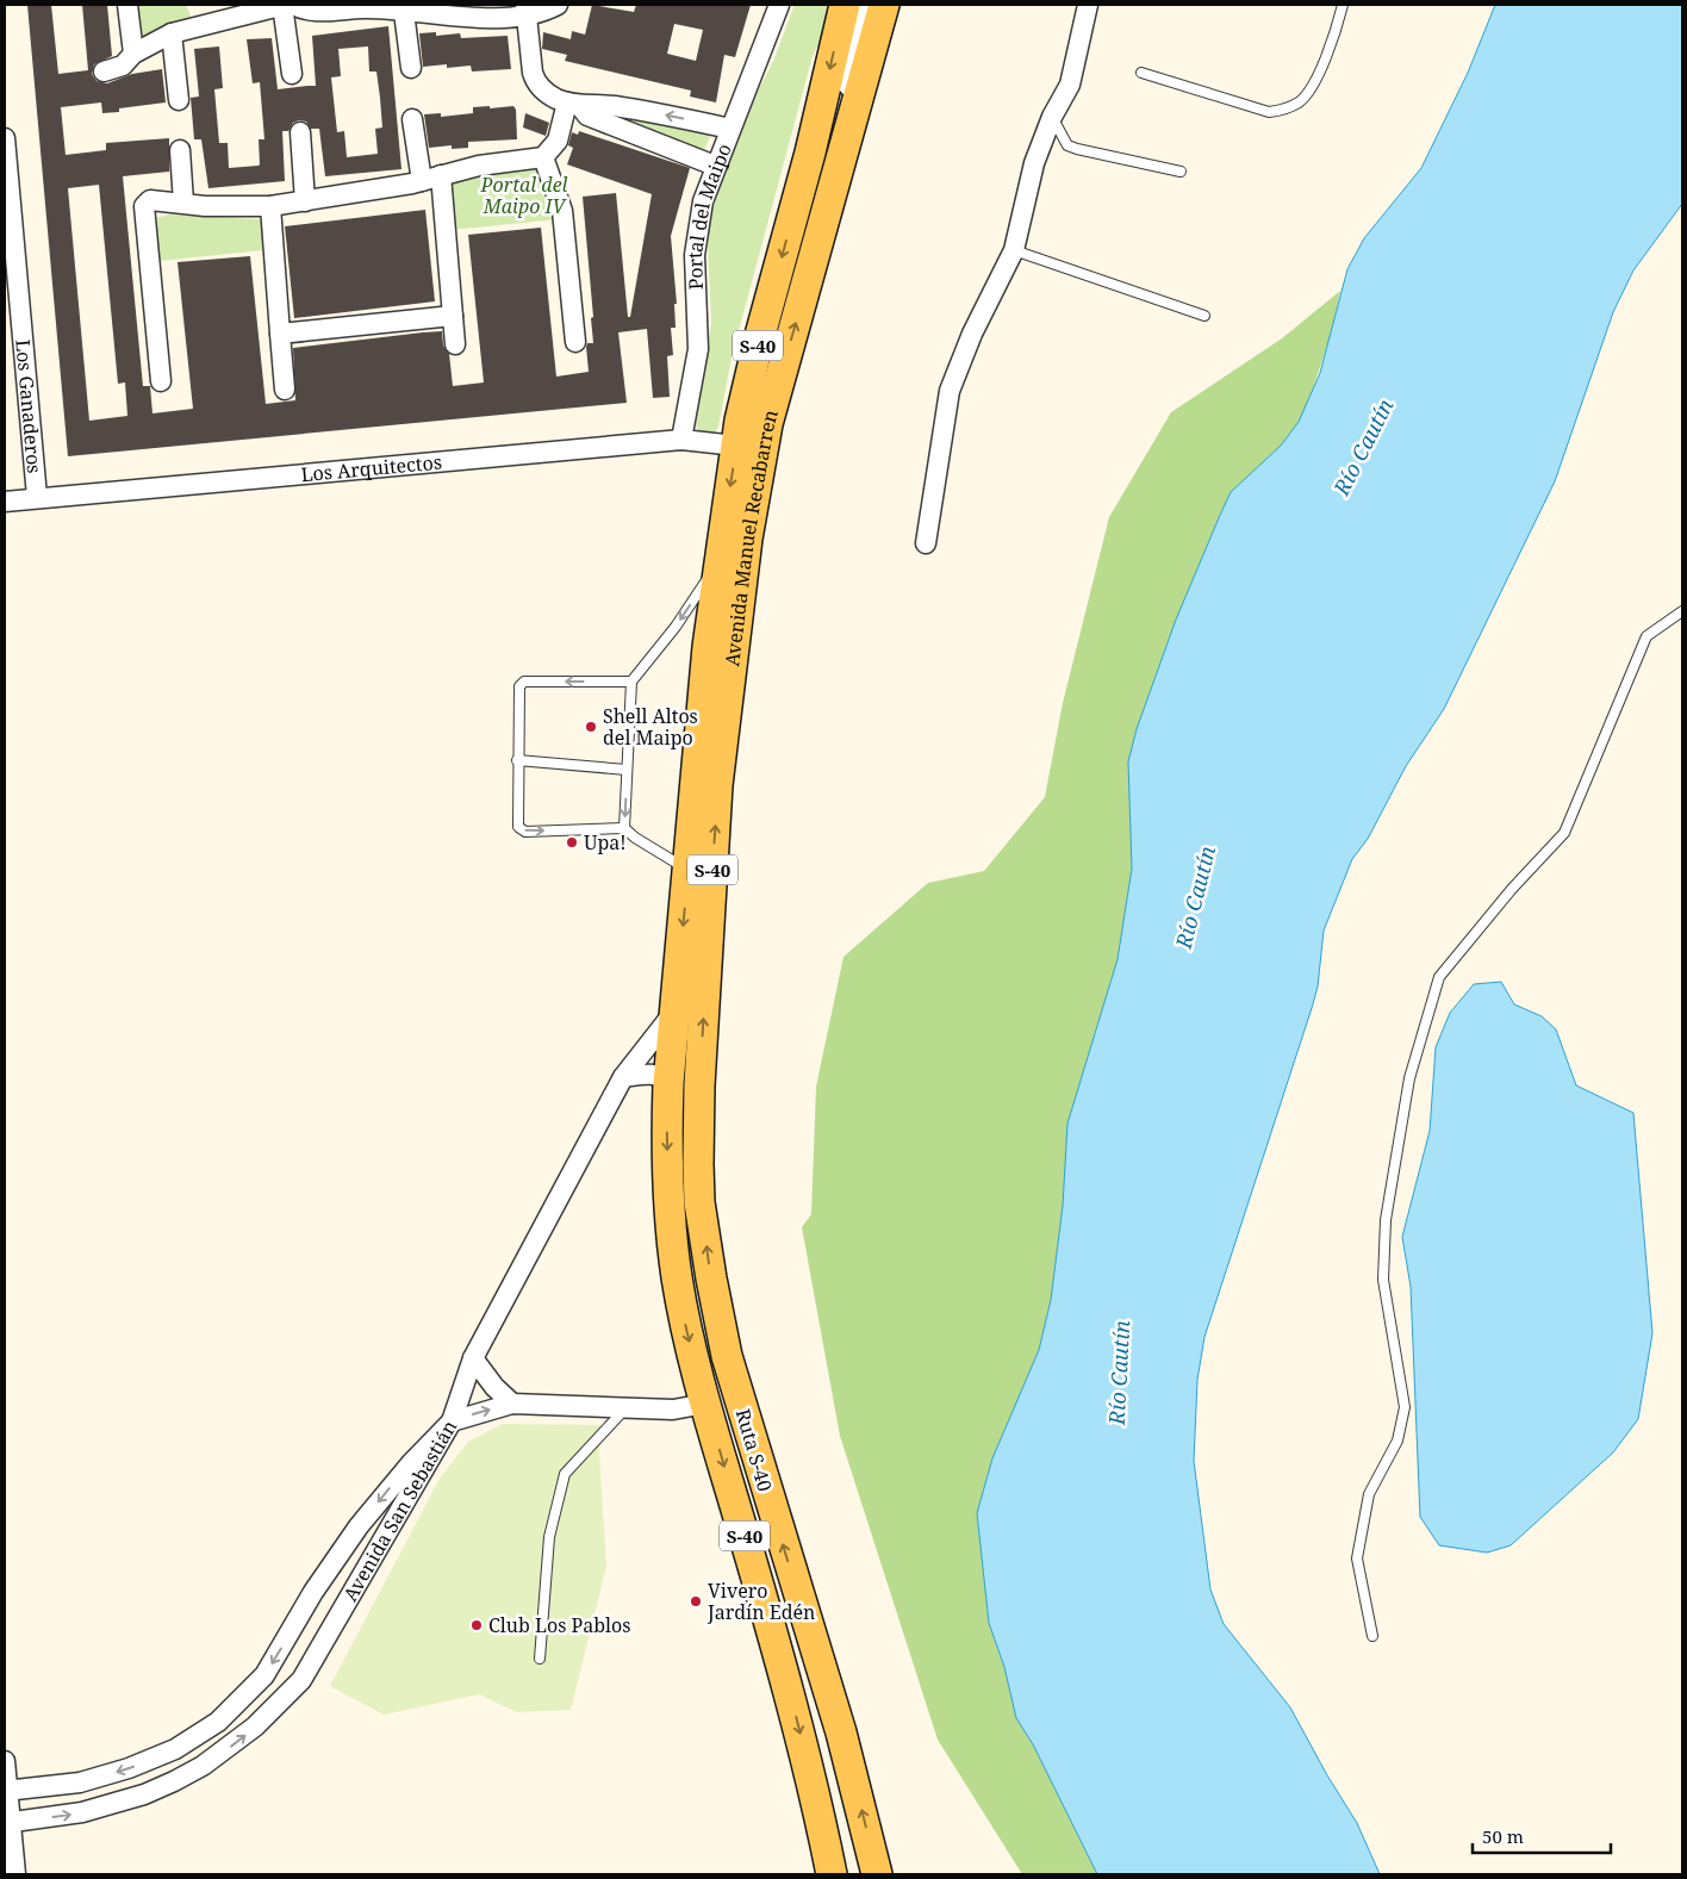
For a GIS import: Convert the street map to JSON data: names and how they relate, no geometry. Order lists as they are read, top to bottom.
{
  "streets": {
    "main road": ["S-40", "Avenida Manuel Recabarren", "Ruta S-40"],
    "street": [
      "Portal del Maipo",
      "Los Ganaderos",
      "Los Arquitectos",
      "Avenida San Sebastián"
    ]
  },
  "crossings": [
    ["Portal del Maipo", "Los Arquitectos"],
    ["Los Ganaderos", "Los Arquitectos"],
    ["Los Arquitectos", "Avenida Manuel Recabarren"],
    ["Avenida Manuel Recabarren", "Ruta S-40"]
  ],
  "water": ["Río Cautín"],
  "parks": ["Portal del Maipo IV"],
  "places": [
    "Shell Altos del Maipo",
    "Upa!",
    "Vivero Jardín Edén",
    "Club Los Pablos"
  ],
  "scale_bar": "50 m"
}
